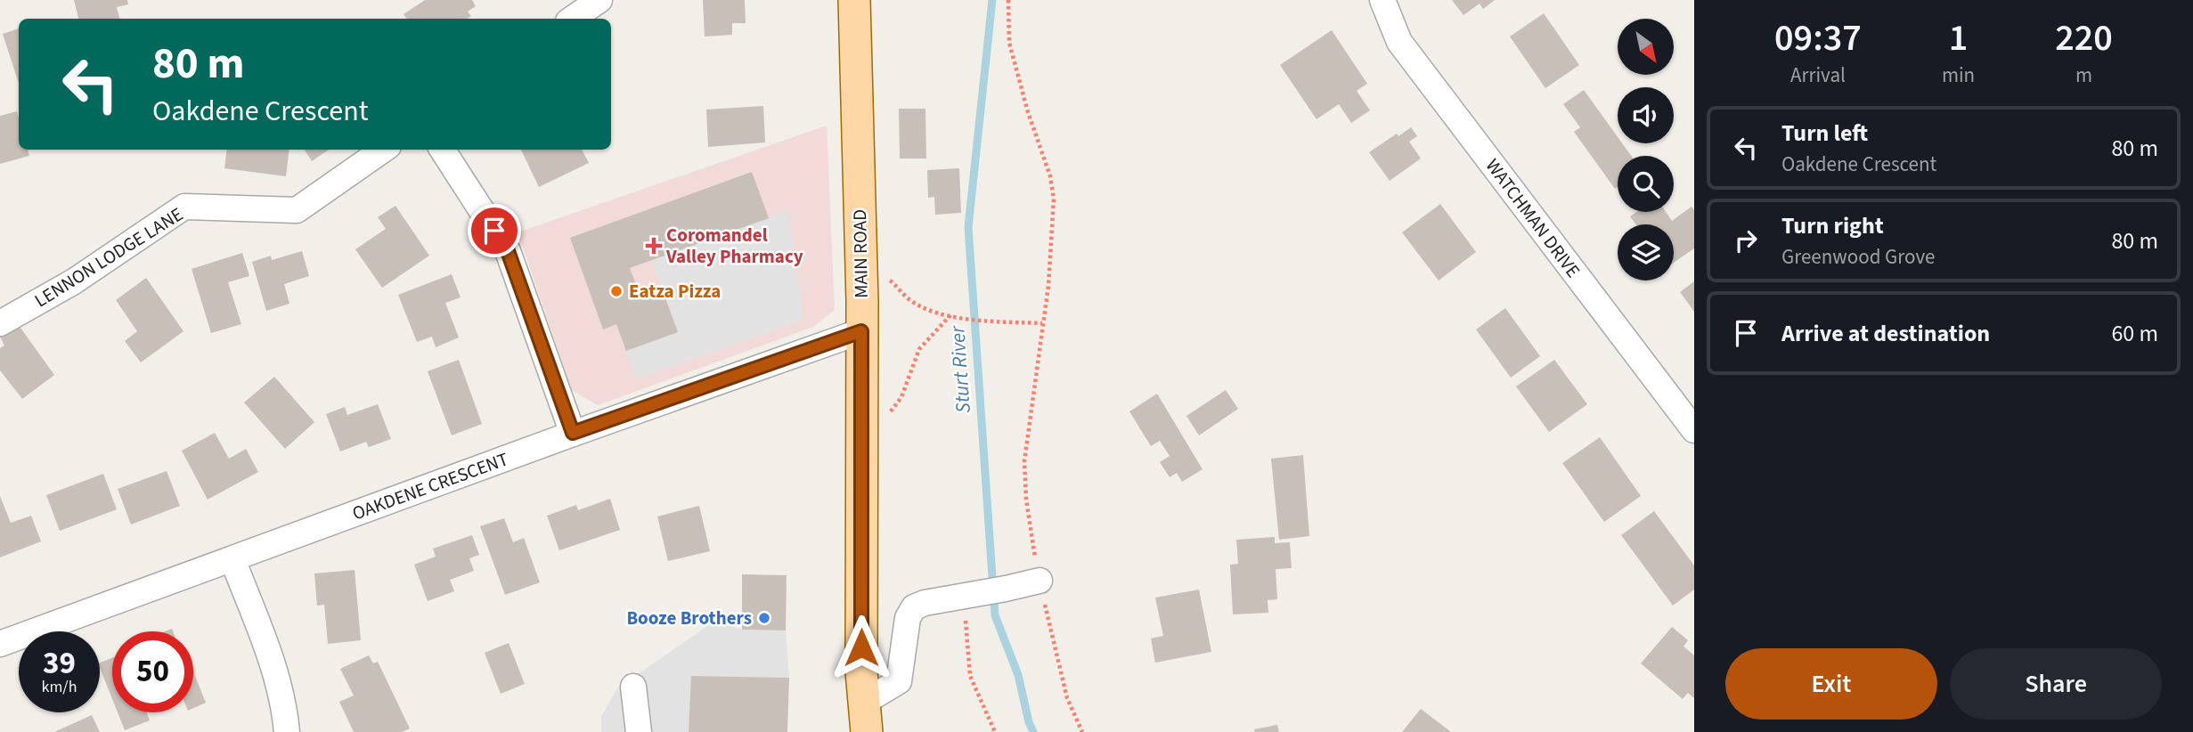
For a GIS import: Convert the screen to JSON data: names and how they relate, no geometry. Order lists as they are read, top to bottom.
{
  "streets": {
    "main road": ["MAIN ROAD"],
    "street": ["WATCHMAN DRIVE", "LENNON LODGE LANE", "OAKDENE CRESCENT"]
  },
  "crossings": [
    ["MAIN ROAD", "OAKDENE CRESCENT"]
  ],
  "water": ["Sturt River"],
  "places": {
    "health": ["Coromandel Valley Pharmacy"],
    "other": ["Eatza Pizza", "Booze Brothers"]
  },
  "north": "bottom right",
  "page": {
    "eta": [
      "09:37",
      "Arrival",
      "1",
      "min",
      "220",
      "m"
    ],
    "turn": ["80 m", "Oakdene Crescent"],
    "list": [
      {
        "name": "Turn left",
        "note": "Oakdene Crescent",
        "value": "80 m"
      },
      {
        "name": "Turn right",
        "note": "Greenwood Grove",
        "value": "80 m"
      },
      {
        "name": "Arrive at destination",
        "value": "60 m"
      }
    ],
    "speed": "39 km/h",
    "limit": "50",
    "buttons": ["Exit", "Share"]
  }
}
